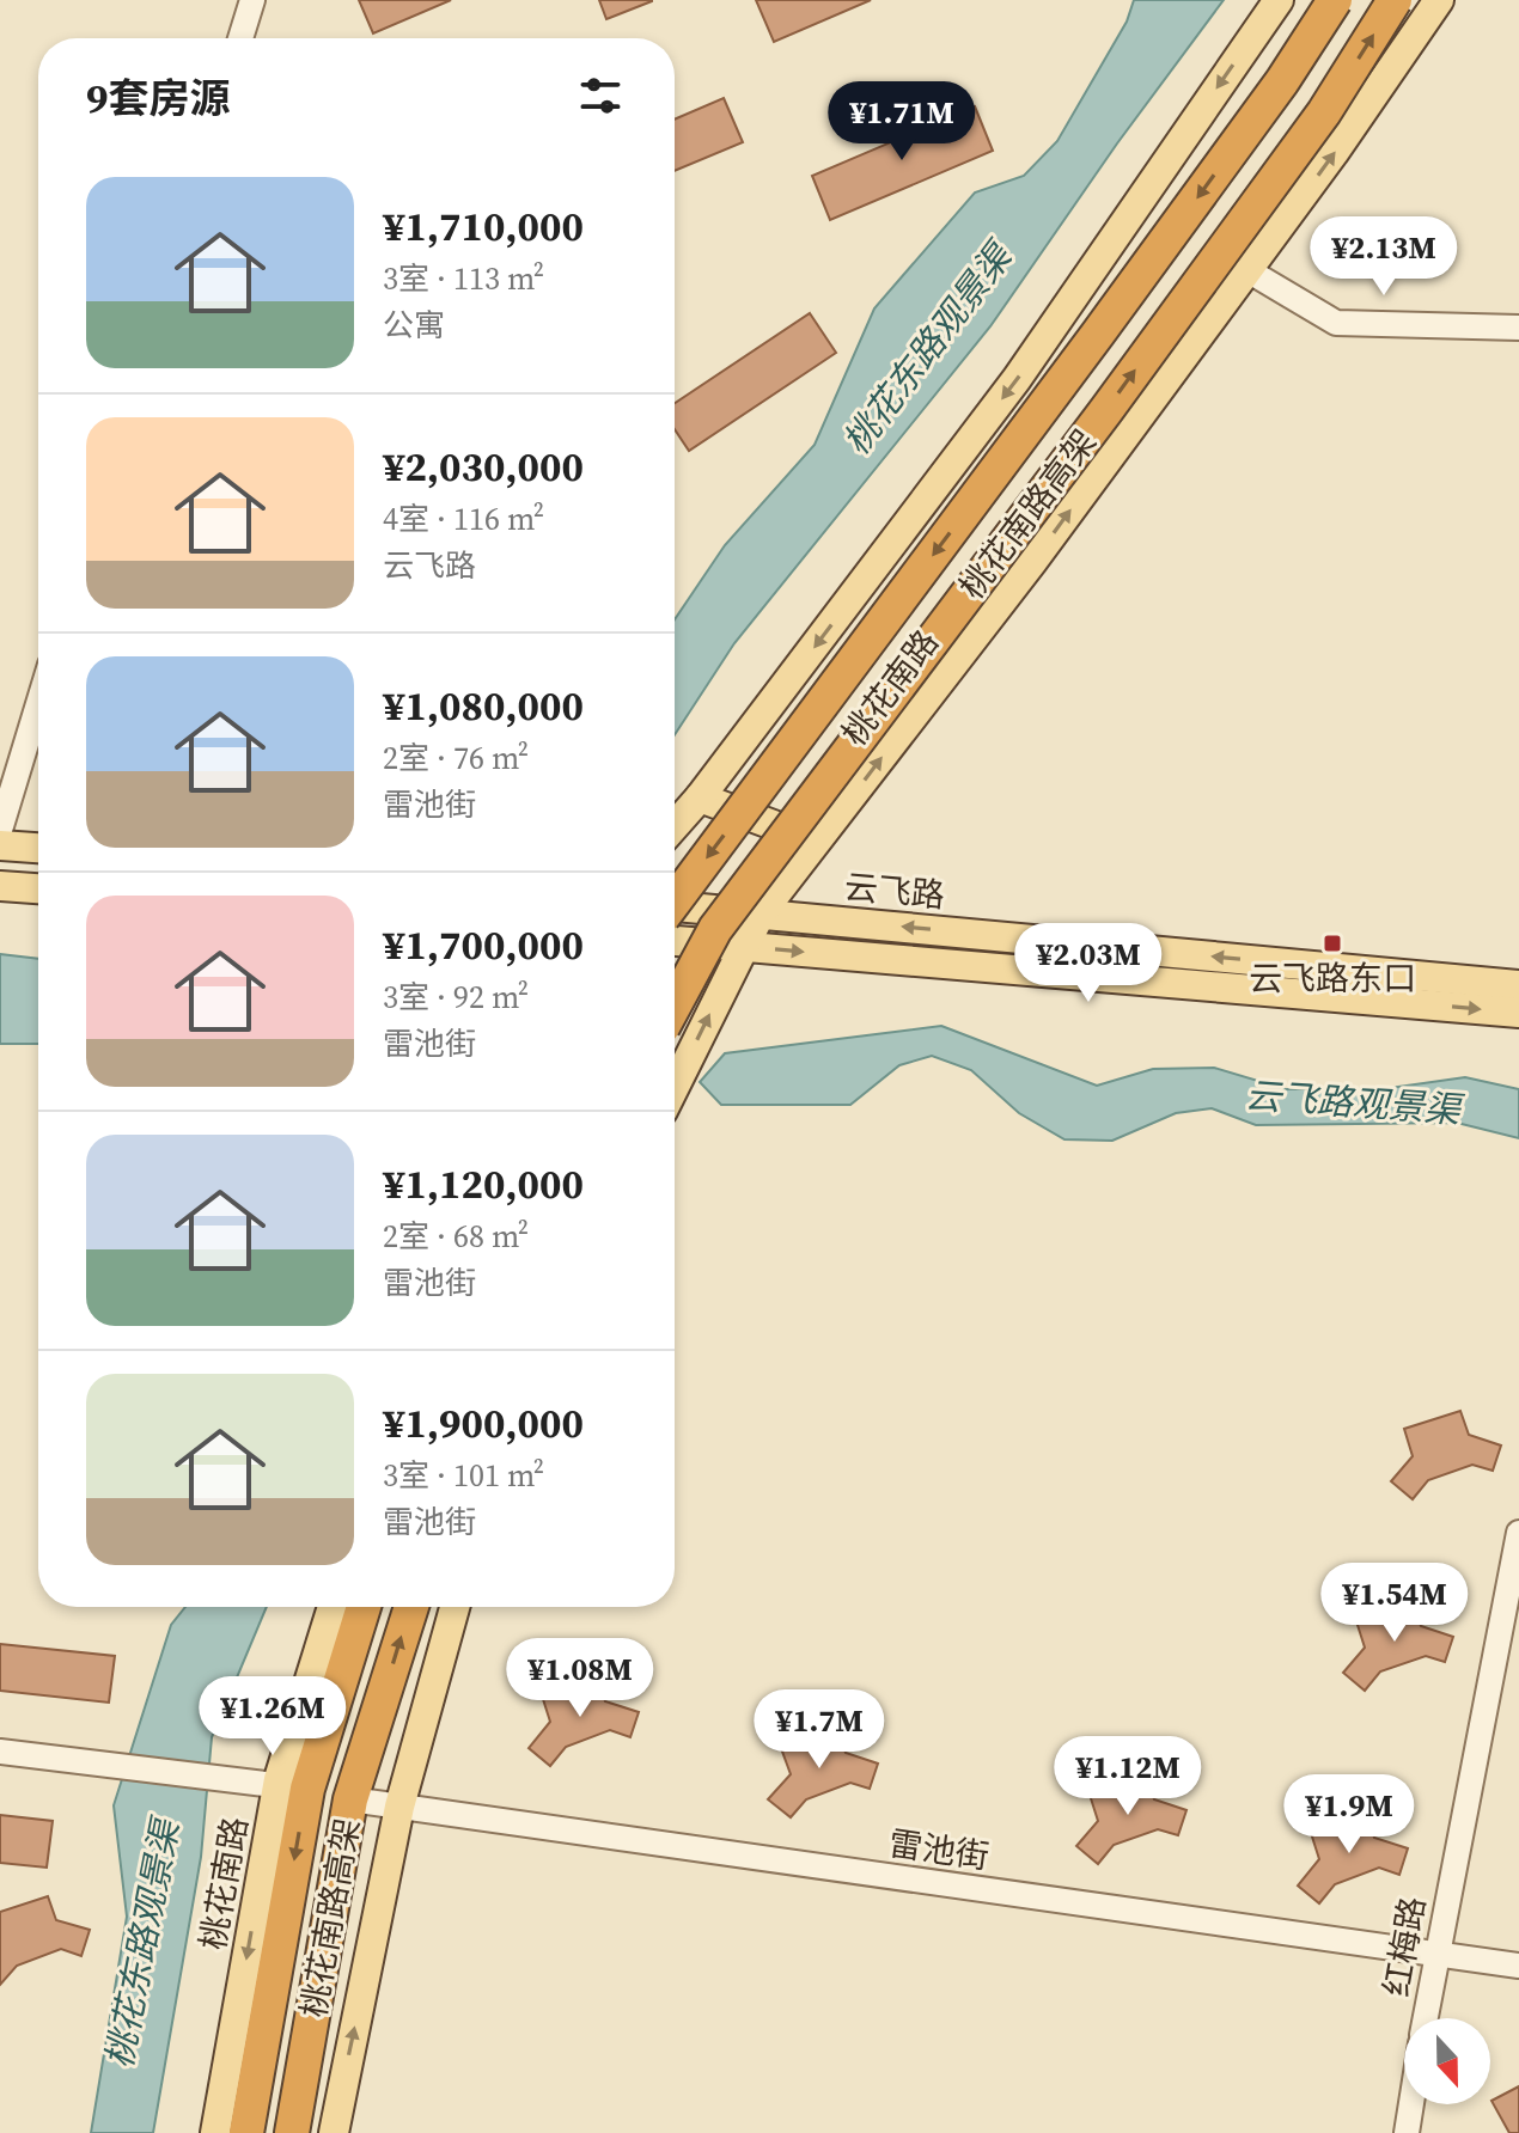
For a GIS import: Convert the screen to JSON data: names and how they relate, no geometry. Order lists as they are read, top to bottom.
{
  "streets": {
    "highway": ["桃花南路高架"],
    "main road": ["桃花南路", "云飞路"],
    "street": ["雷池街", "红梅路"]
  },
  "crossings": [
    ["桃花南路高架", "桃花南路"],
    ["桃花南路高架", "雷池街"],
    ["桃花南路", "云飞路"],
    ["雷池街", "红梅路"]
  ],
  "water": ["桃花东路观景渠", "云飞路观景渠"],
  "places": {
    "transit": ["云飞路东口"]
  },
  "north": "bottom",
  "page": {
    "heading": "9套房源",
    "price": [
      "¥1.71M",
      "¥2.13M",
      "¥2.03M",
      "¥1.54M",
      "¥1.08M",
      "¥1.26M",
      "¥1.7M",
      "¥1.12M",
      "¥1.9M"
    ],
    "list": [
      {
        "name": "¥1,710,000",
        "note": "3室 · 113 m² · 公寓"
      },
      {
        "name": "¥2,030,000",
        "note": "4室 · 116 m² · 云飞路"
      },
      {
        "name": "¥1,080,000",
        "note": "2室 · 76 m² · 雷池街"
      },
      {
        "name": "¥1,700,000",
        "note": "3室 · 92 m² · 雷池街"
      },
      {
        "name": "¥1,120,000",
        "note": "2室 · 68 m² · 雷池街"
      },
      {
        "name": "¥1,900,000",
        "note": "3室 · 101 m² · 雷池街"
      }
    ]
  }
}
